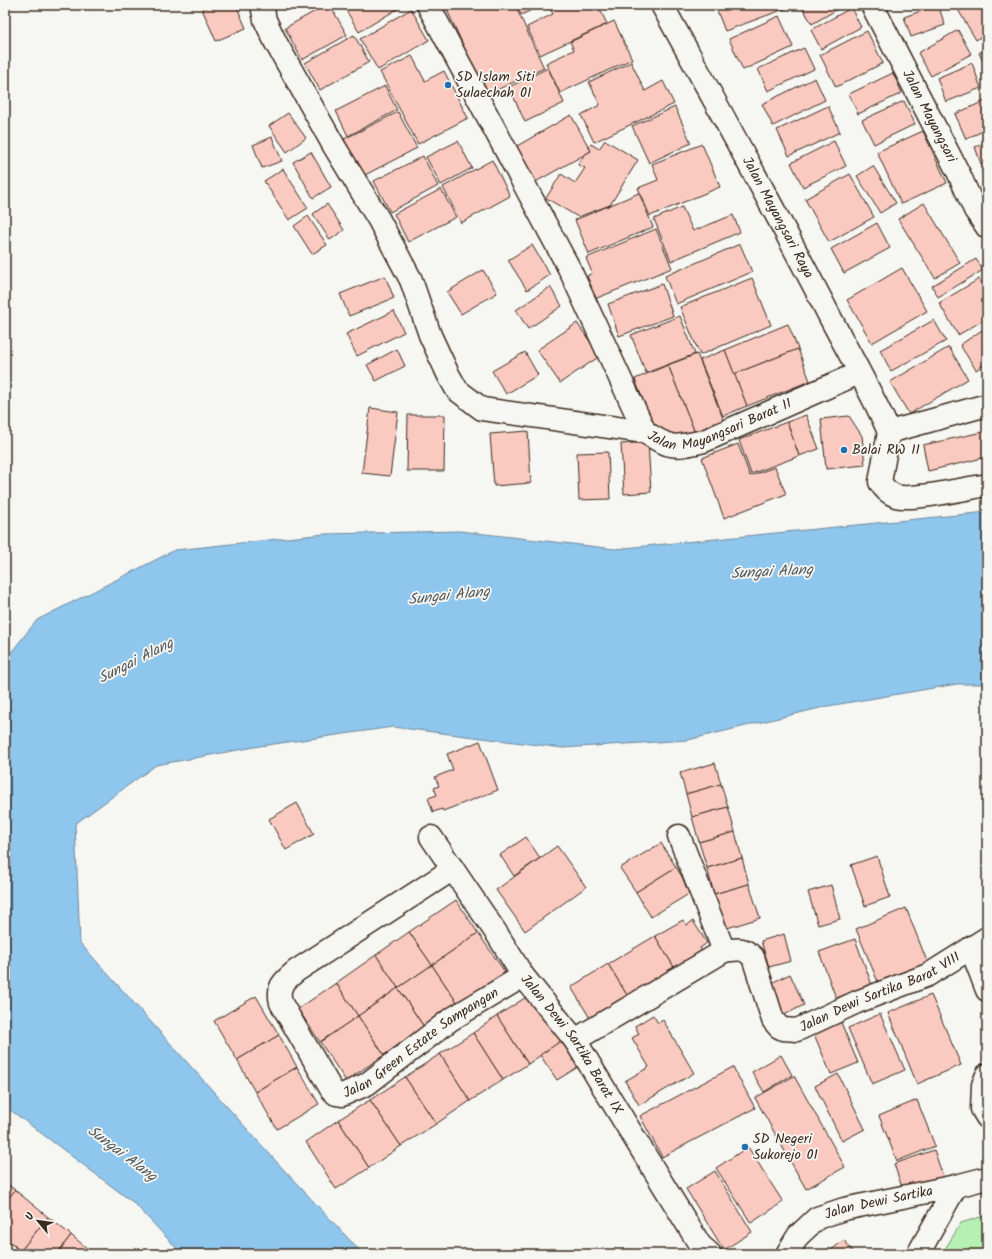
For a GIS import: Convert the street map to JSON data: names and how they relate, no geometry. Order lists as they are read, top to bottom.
{
  "streets": {
    "street": [
      "Jalan Mayangsari",
      "Jalan Mayangsari Raya",
      "Jalan Mayangsari Barat II",
      "Jalan Dewi Sartika Barat VIII",
      "Jalan Green Estate Sampangan",
      "Jalan Dewi Sartika Barat IX",
      "Jalan Dewi Sartika"
    ]
  },
  "crossings": [
    ["Jalan Mayangsari Raya", "Jalan Mayangsari Barat II"],
    ["Jalan Dewi Sartika Barat VIII", "Jalan Dewi Sartika Barat IX"],
    ["Jalan Green Estate Sampangan", "Jalan Dewi Sartika Barat IX"]
  ],
  "water": ["Sungai Alang"],
  "places": ["SD Islam Siti Sulaechah 01", "Balai RW II", "SD Negeri Sukorejo 01"],
  "north": "top left"
}
